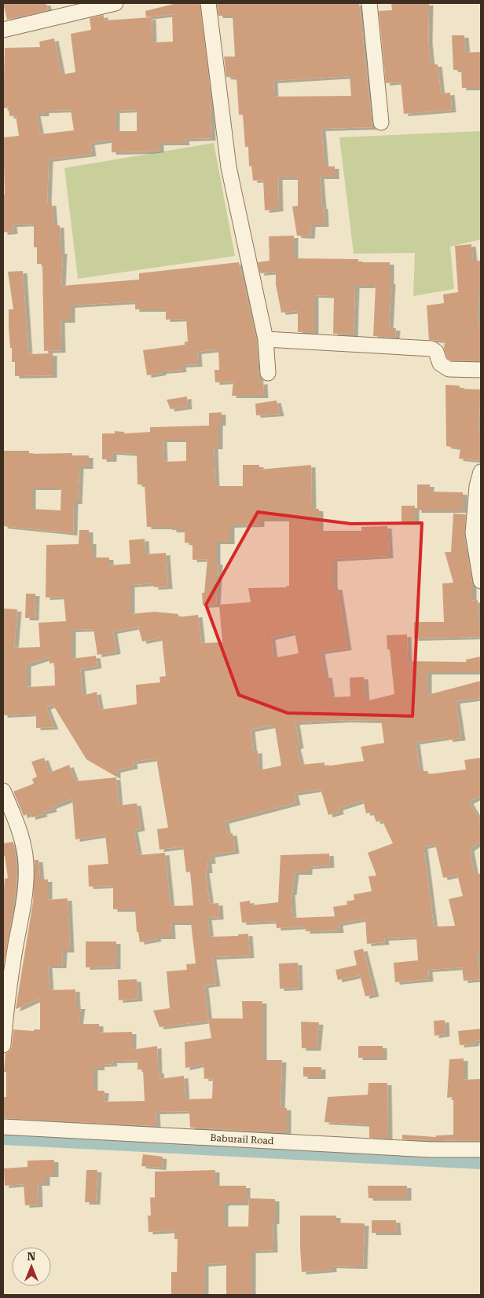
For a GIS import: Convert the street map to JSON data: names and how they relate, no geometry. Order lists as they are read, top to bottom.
{
  "streets": {
    "street": ["Baburail Road"]
  },
  "north": "top"
}
